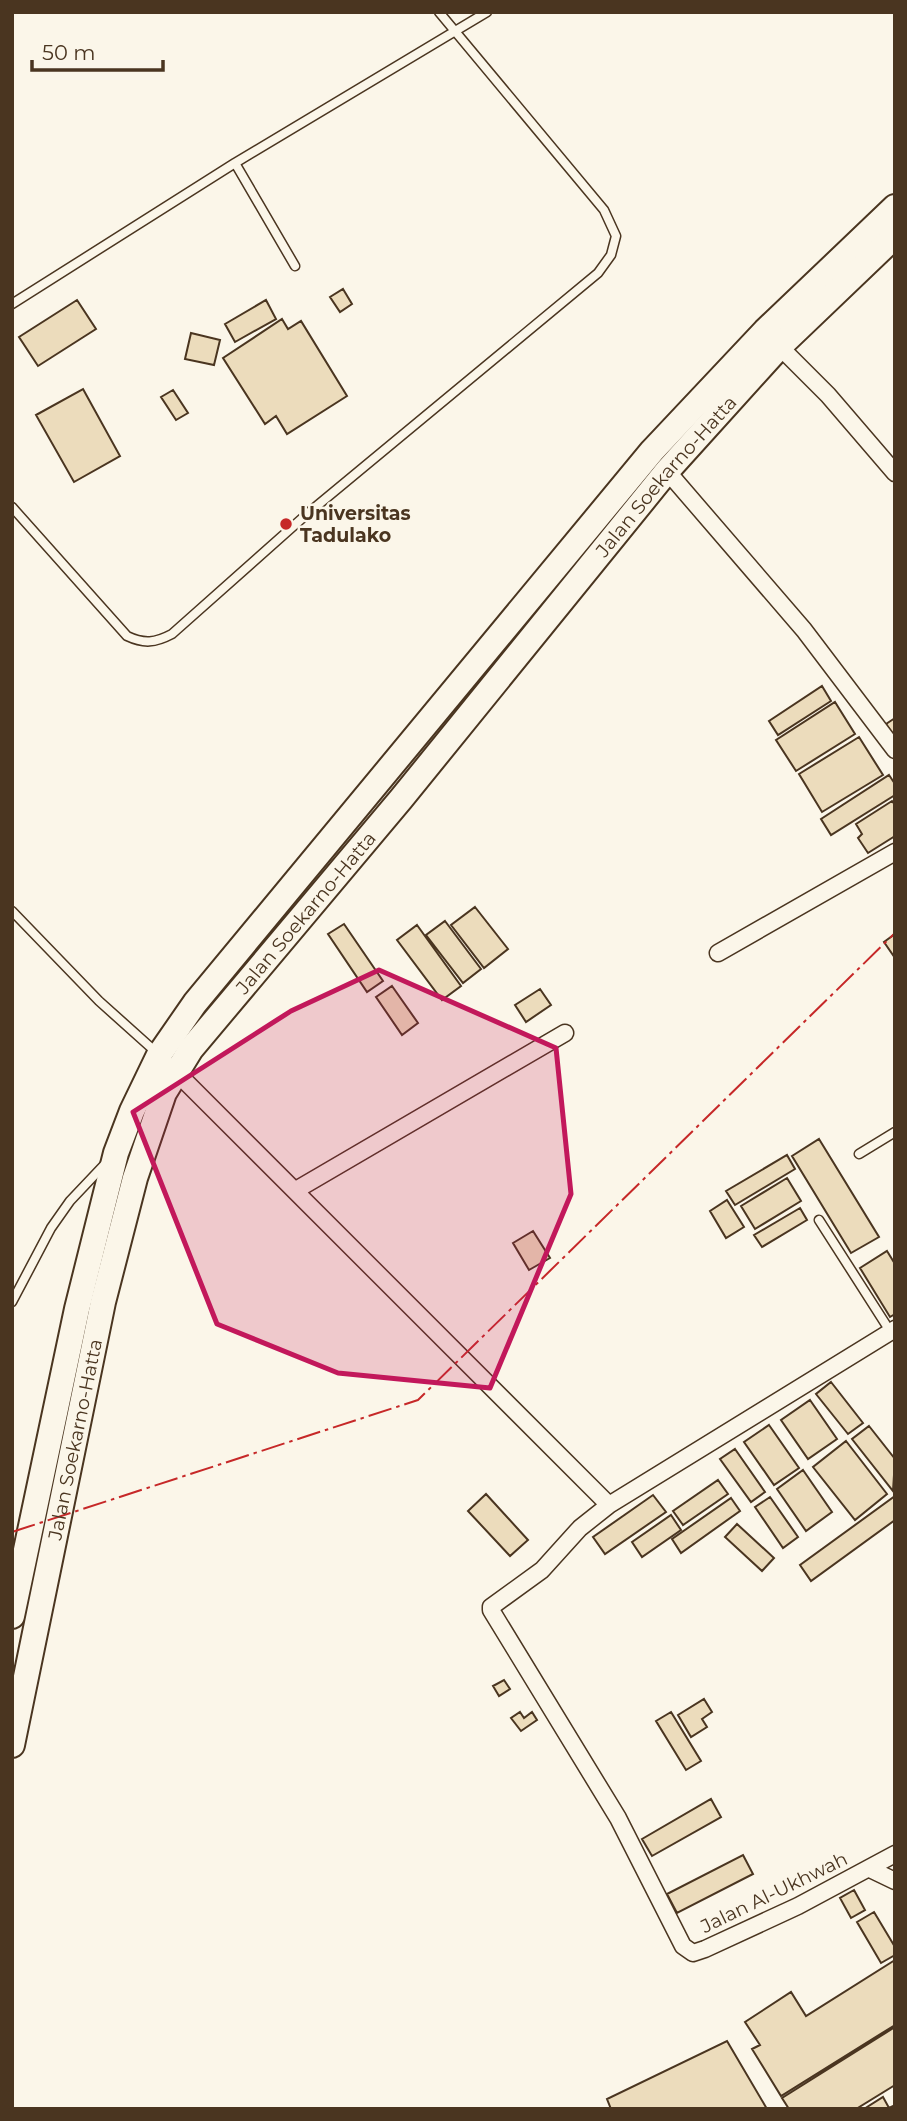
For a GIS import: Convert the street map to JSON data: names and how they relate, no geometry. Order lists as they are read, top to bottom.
{
  "streets": {
    "main road": ["Jalan Soekarno-Hatta"],
    "street": ["Jalan Al-Ukhwah"]
  },
  "places": ["Universitas Tadulako"],
  "scale_bar": "50 m"
}
